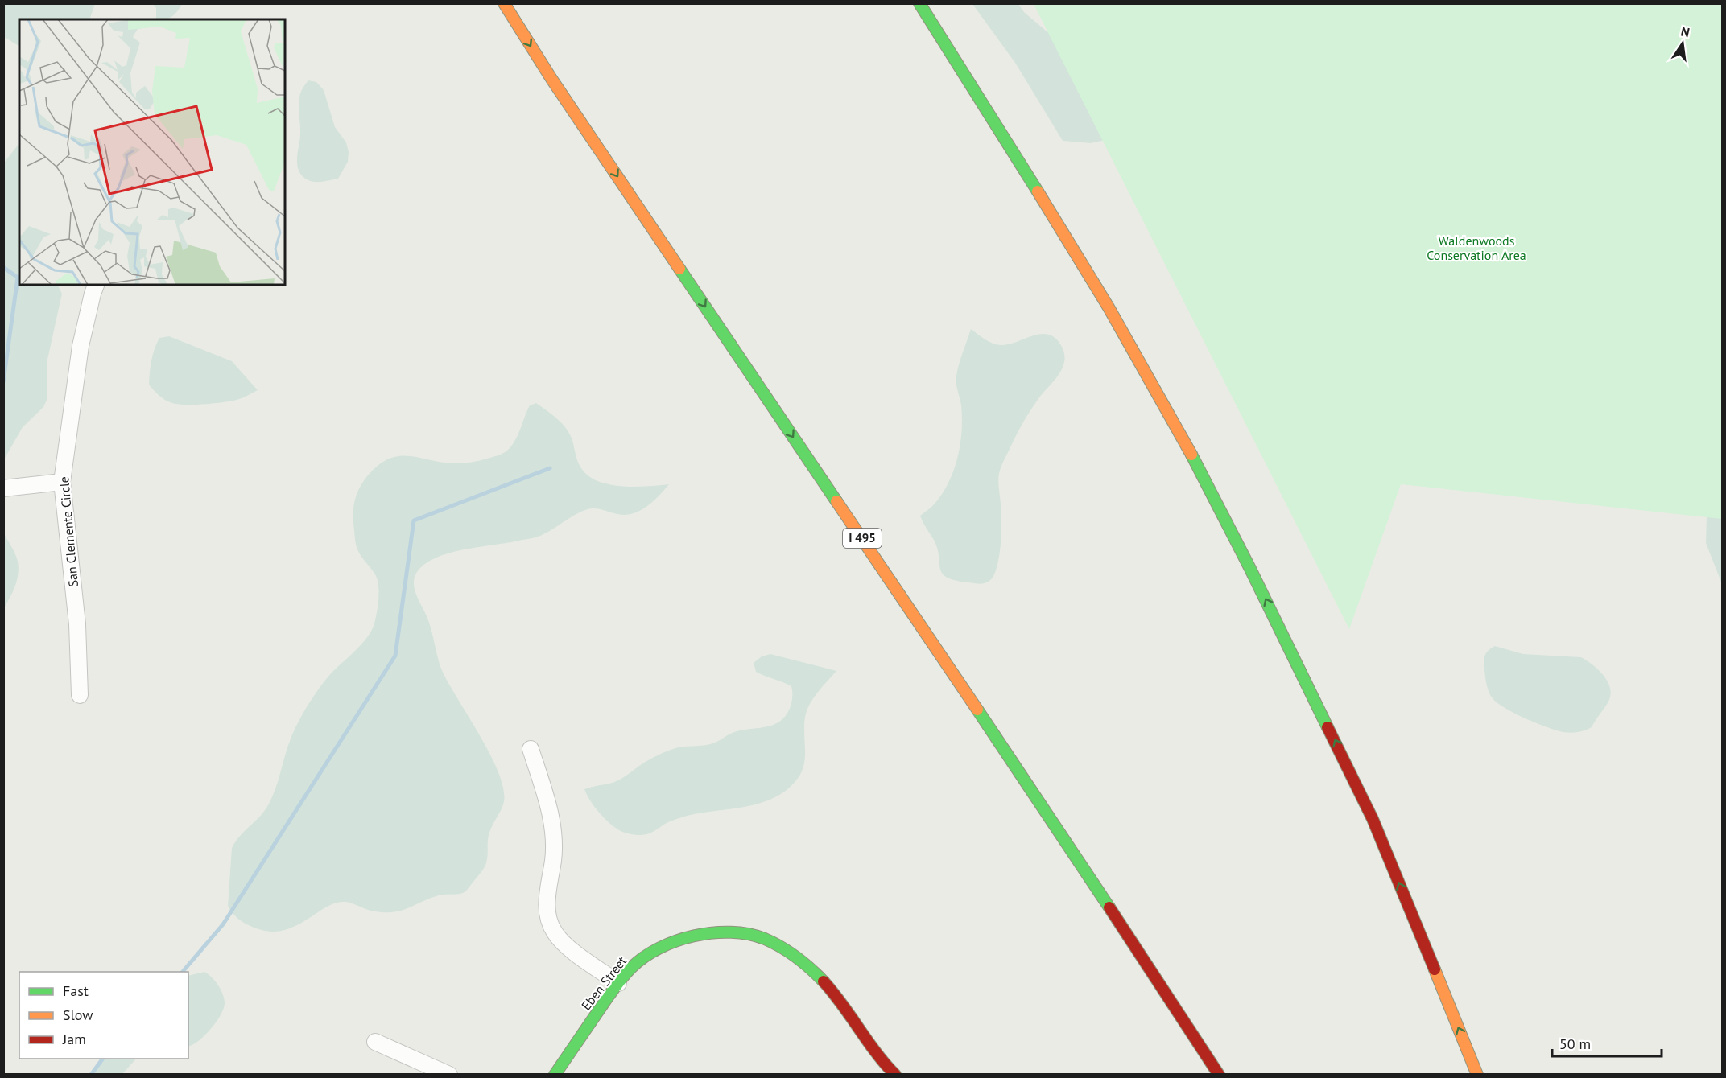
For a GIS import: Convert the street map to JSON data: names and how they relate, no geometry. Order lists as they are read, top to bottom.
{
  "streets": {
    "main road": ["I 495", "Eben Street"],
    "street": ["San Clemente Circle"]
  },
  "parks": ["Waldenwoods Conservation Area"],
  "legend": ["Fast", "Slow", "Jam"],
  "scale_bar": "50 m",
  "north": "top"
}
